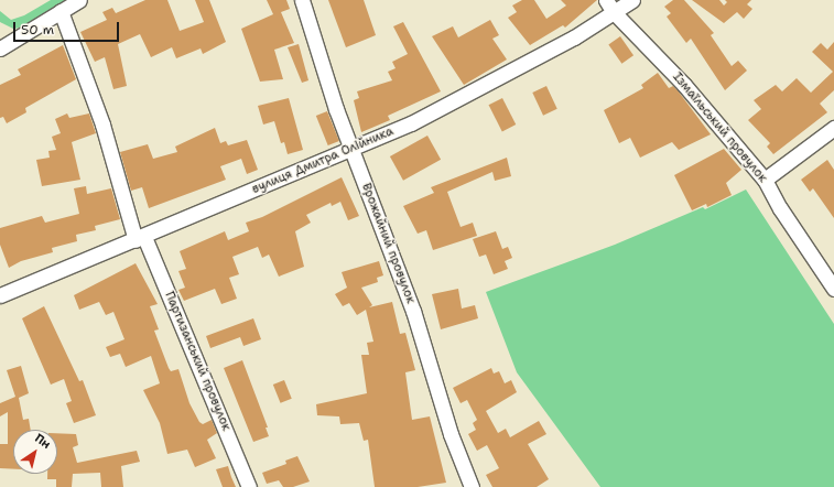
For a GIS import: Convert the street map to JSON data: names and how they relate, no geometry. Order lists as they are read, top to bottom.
{
  "streets": {
    "street": [
      "Ізмаїльський провулок",
      "вулиця Дмитра Олійника",
      "Врожайний провулок",
      "Партизанський провулок"
    ]
  },
  "crossings": [
    ["Ізмаїльський провулок", "вулиця Дмитра Олійника"],
    ["вулиця Дмитра Олійника", "Врожайний провулок"],
    ["вулиця Дмитра Олійника", "Партизанський провулок"]
  ],
  "scale_bar": "50 m",
  "north": "top right"
}
